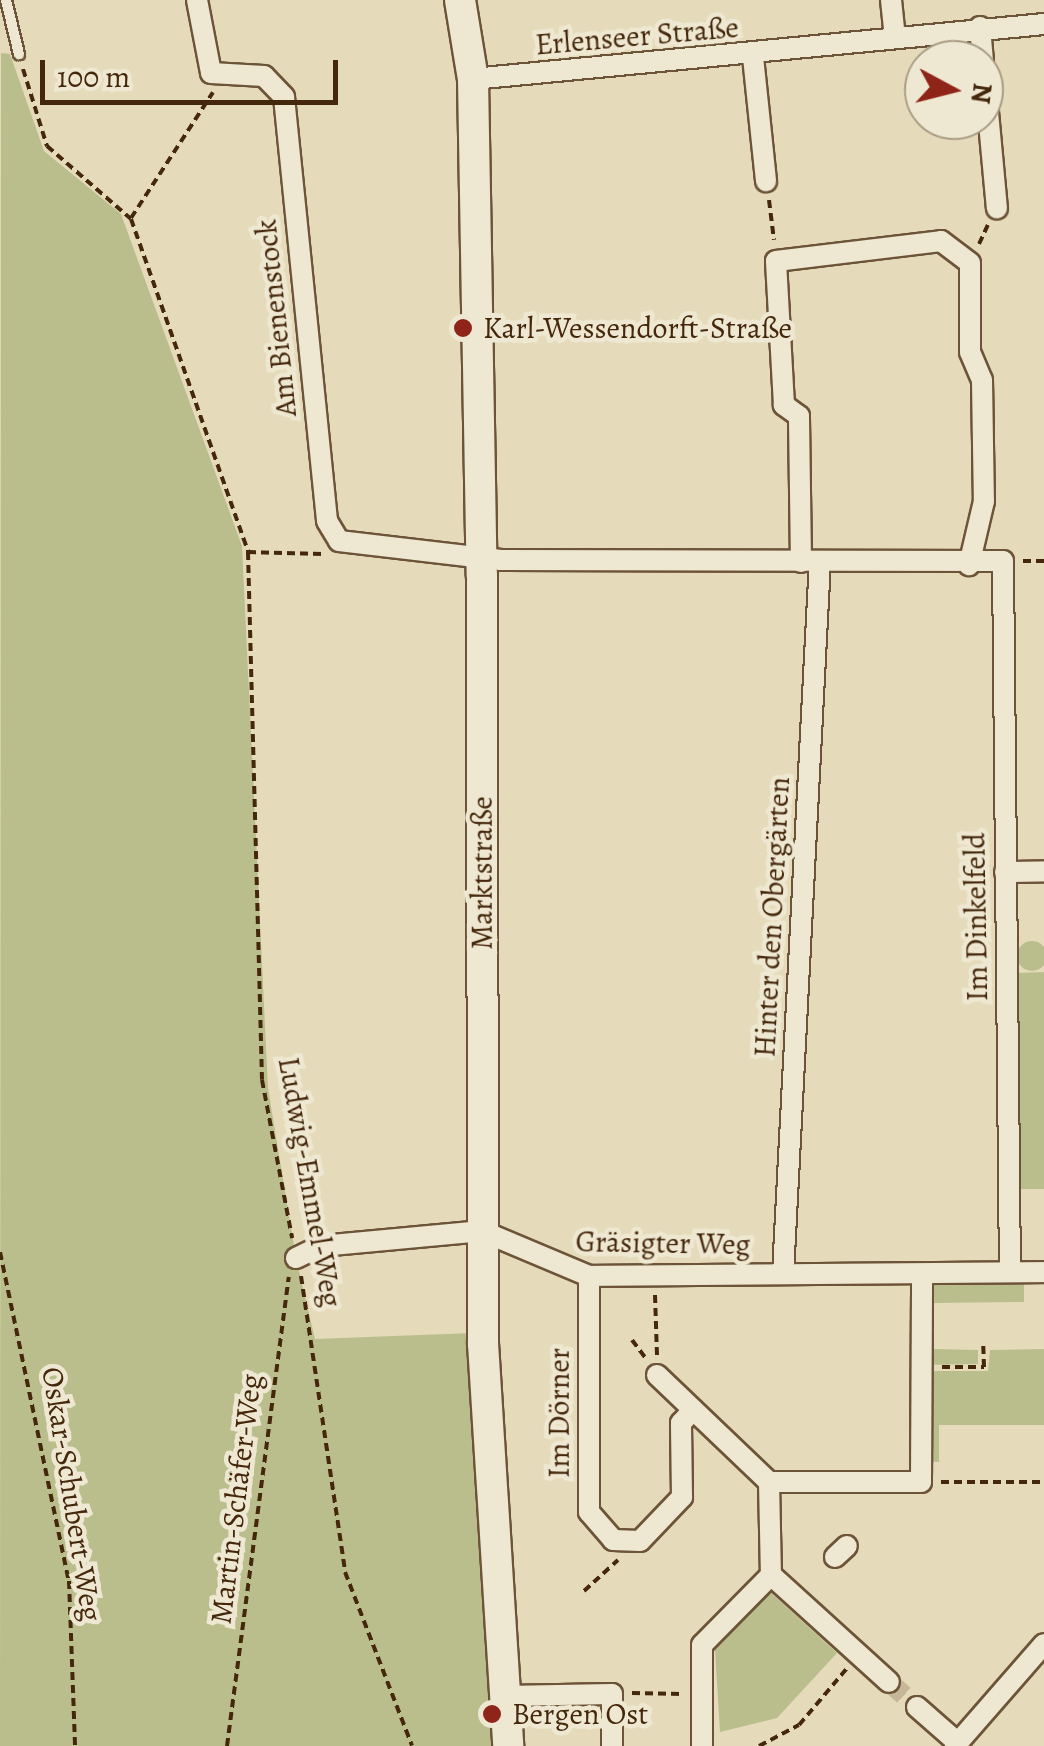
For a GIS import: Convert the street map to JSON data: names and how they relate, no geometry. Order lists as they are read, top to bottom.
{
  "streets": {
    "street": [
      "Erlenseer Straße",
      "Am Bienenstock",
      "Marktstraße",
      "Hinter den Obergärten",
      "Im Dinkelfeld",
      "Gräsigter Weg",
      "Im Dörner"
    ],
    "path": ["Ludwig-Emmel-Weg", "Oskar-Schubert-Weg", "Martin-Schäfer-Weg"]
  },
  "crossings": [
    ["Erlenseer Straße", "Marktstraße"],
    ["Marktstraße", "Gräsigter Weg"],
    ["Hinter den Obergärten", "Gräsigter Weg"],
    ["Im Dinkelfeld", "Gräsigter Weg"],
    ["Ludwig-Emmel-Weg", "Gräsigter Weg"],
    ["Ludwig-Emmel-Weg", "Martin-Schäfer-Weg"],
    ["Gräsigter Weg", "Im Dörner"],
    ["Gräsigter Weg", "Martin-Schäfer-Weg"]
  ],
  "places": ["Karl-Wessendorft-Straße", "Bergen Ost"],
  "scale_bar": "100 m",
  "north": "right"
}
